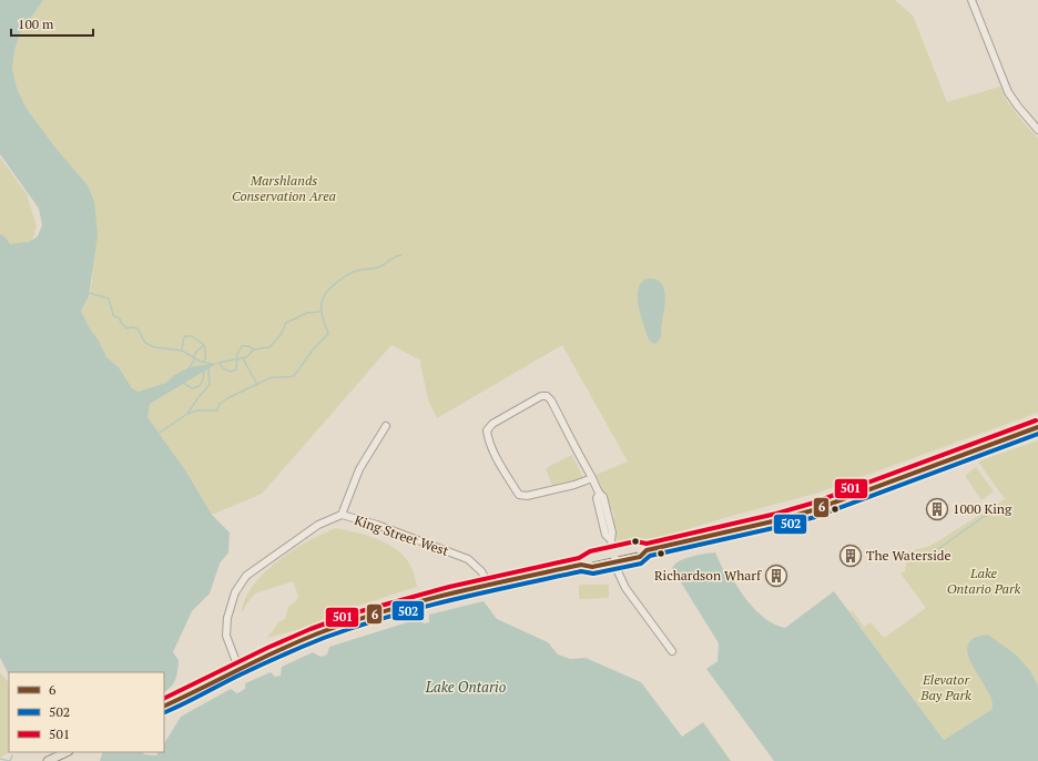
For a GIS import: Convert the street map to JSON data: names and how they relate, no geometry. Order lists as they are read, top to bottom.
{
  "streets": {
    "street": ["King Street West"]
  },
  "water": ["Lake Ontario"],
  "parks": ["Marshlands Conservation Area", "Lake Ontario Park", "Elevator Bay Park"],
  "places": {
    "building": ["1000 King", "The Waterside", "Richardson Wharf"]
  },
  "lines": ["transit line 501", "transit line 6", "transit line 502"],
  "legend": ["6", "502", "501"],
  "scale_bar": "100 m"
}
